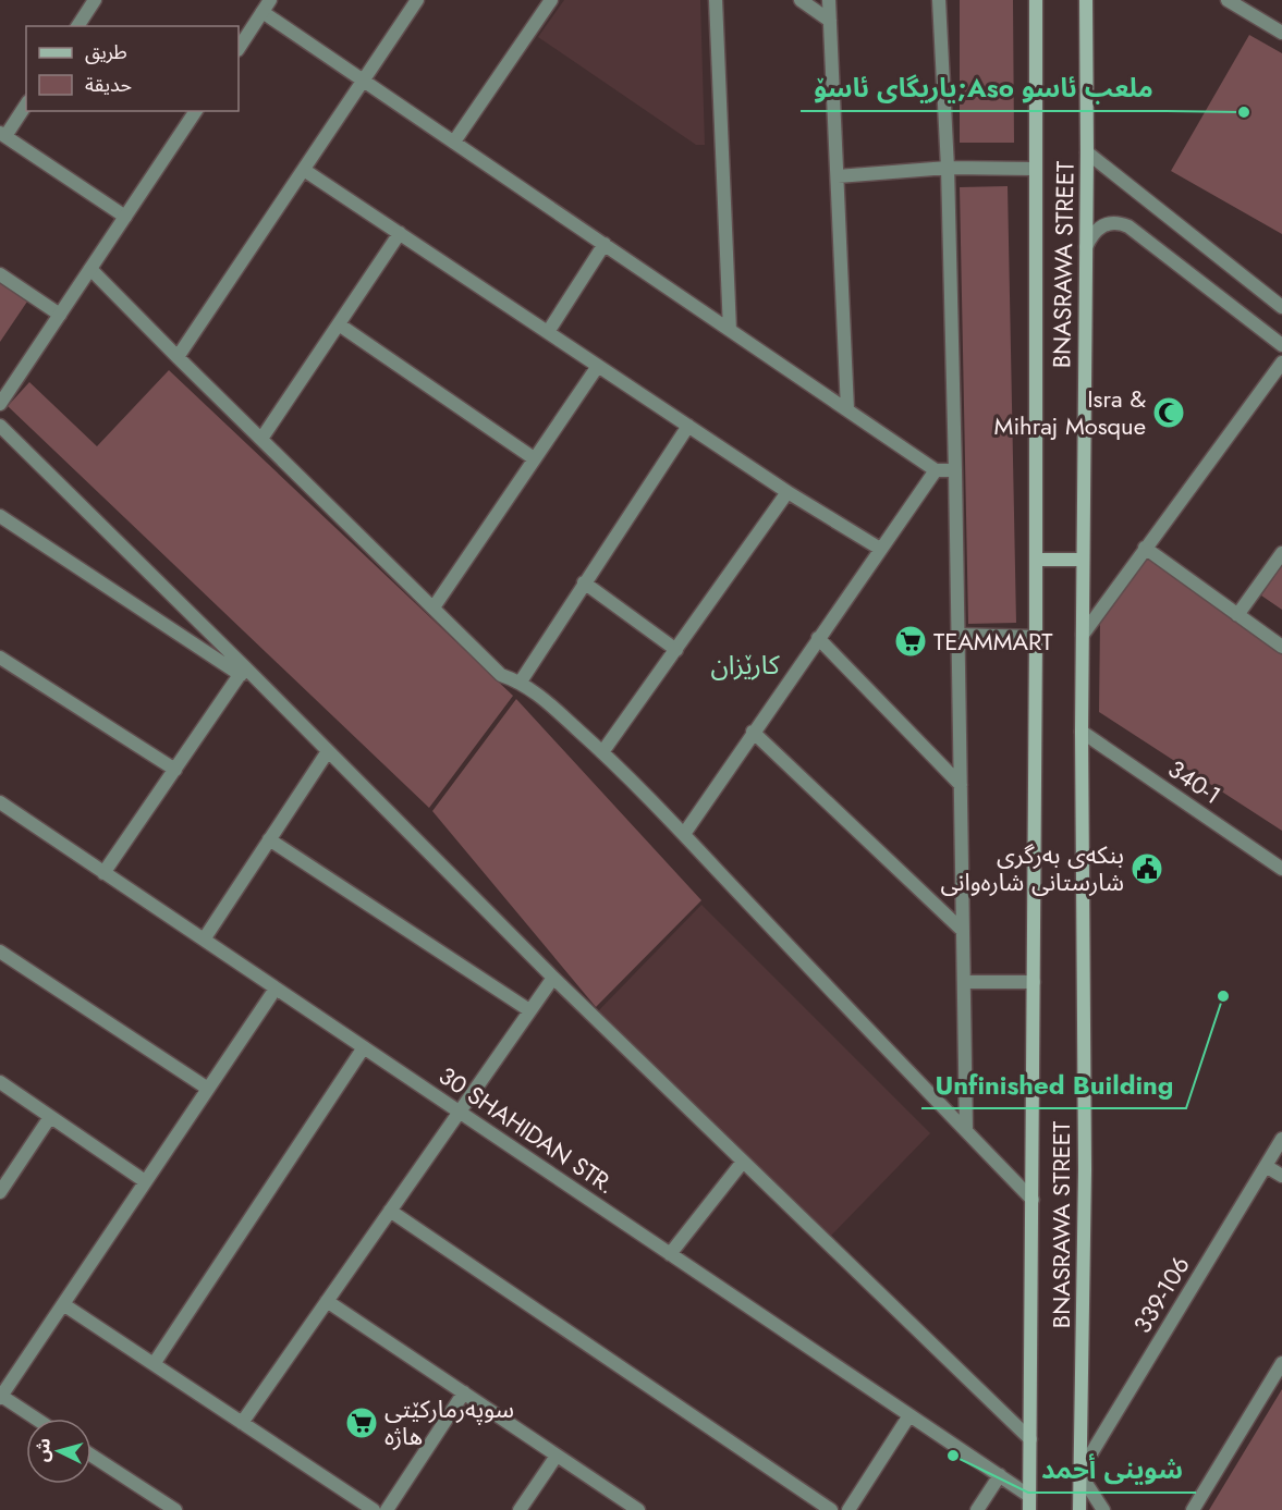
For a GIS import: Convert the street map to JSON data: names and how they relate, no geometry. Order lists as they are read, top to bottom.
{
  "streets": {
    "main road": ["BNASRAWA STREET"],
    "street": ["340-1", "30 SHAHIDAN STR.", "339-106"]
  },
  "crossings": [
    ["BNASRAWA STREET", "340-1"],
    ["BNASRAWA STREET", "30 SHAHIDAN STR."],
    ["BNASRAWA STREET", "339-106"]
  ],
  "districts": ["کارێزان"],
  "places": {
    "other": ["یاریگای ئاسۆ;Aso ملعب ئاسو", "Unfinished Building", "شوینی أحمد"],
    "mosque": ["Isra & Mihraj Mosque"],
    "supermarket": ["TEAMMART", "سوپەرمارکێتی هاژە"],
    "public building": ["بنكەی بەرگری شارستانی شارەوانی"]
  },
  "legend": ["طريق", "حديقة"],
  "north": "left"
}
